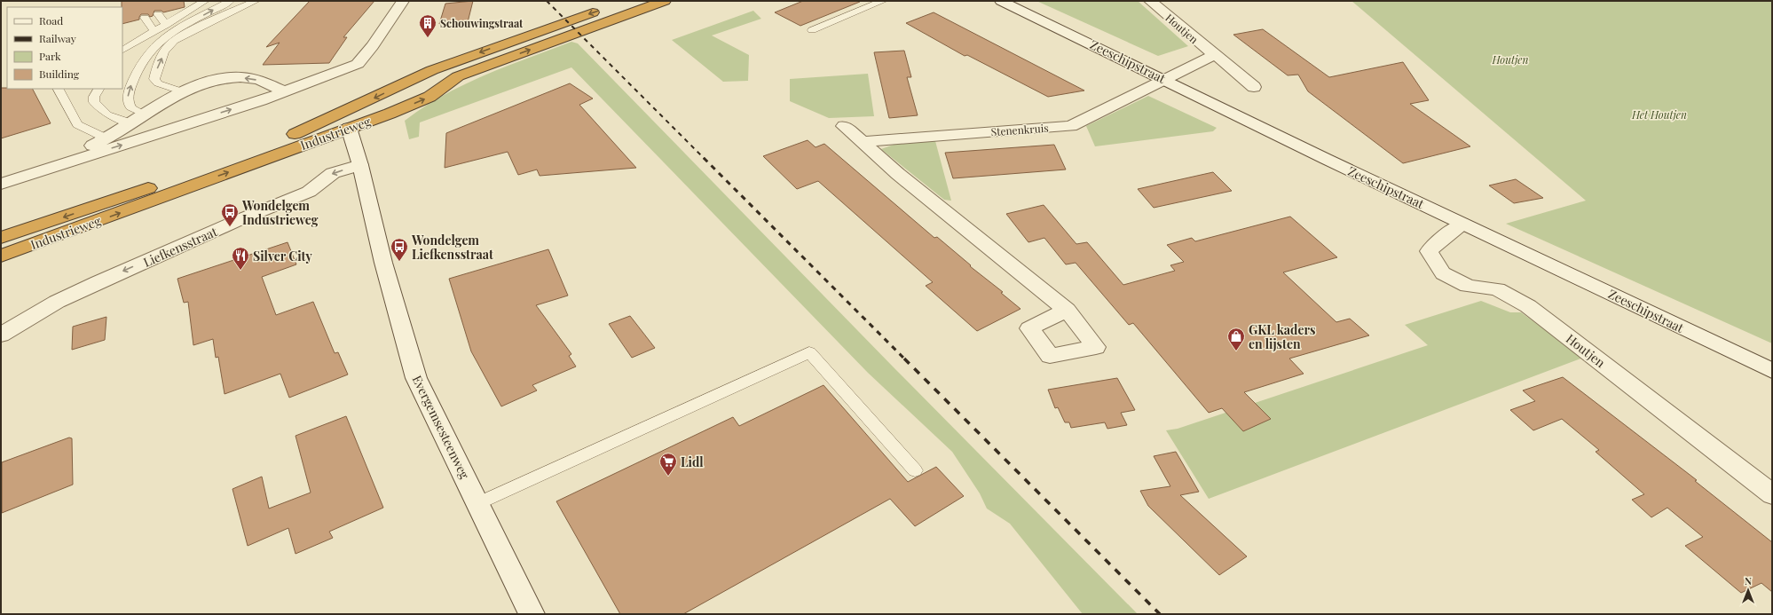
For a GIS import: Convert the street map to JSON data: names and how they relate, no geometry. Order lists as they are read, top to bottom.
{
  "streets": {
    "highway": ["Industrieweg"],
    "street": [
      "Houtjen",
      "Zeeschipstraat",
      "Stenenkruis",
      "Liefkensstraat",
      "Evergemsesteenweg"
    ]
  },
  "crossings": [
    ["Houtjen", "Zeeschipstraat"],
    ["Houtjen", "Stenenkruis"],
    ["Zeeschipstraat", "Stenenkruis"],
    ["Industrieweg", "Evergemsesteenweg"],
    ["Liefkensstraat", "Evergemsesteenweg"]
  ],
  "parks": ["Houtjen", "Het Houtjen"],
  "places": {
    "building": ["Schouwingstraat"],
    "bus stop": ["Wondelgem Industrieweg", "Wondelgem Liefkensstraat"],
    "restaurant": ["Silver City"],
    "shop": ["GKL kaders en lijsten"],
    "supermarket": ["Lidl"]
  },
  "legend": [
    "Road",
    "Railway",
    "Park",
    "Building"
  ],
  "north": "top"
}
